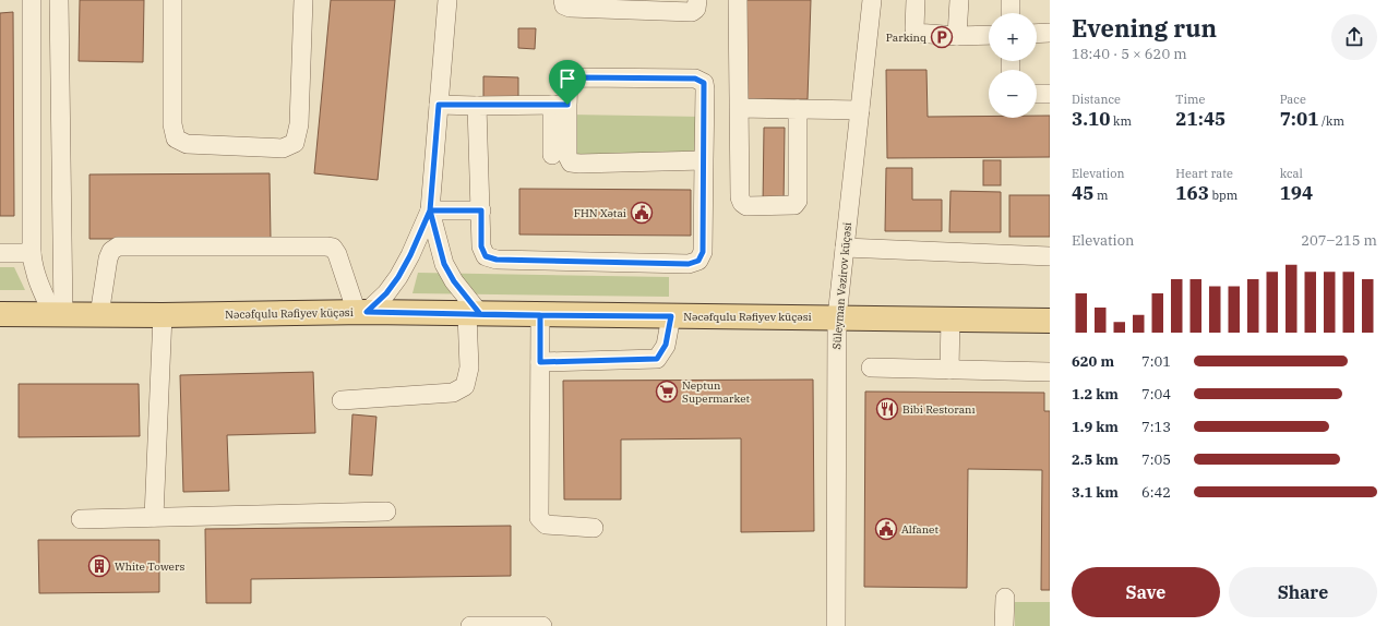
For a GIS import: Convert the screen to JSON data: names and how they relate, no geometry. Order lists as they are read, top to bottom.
{
  "streets": {
    "main road": ["Nəcəfqulu Rəfiyev küçəsi"],
    "street": ["Süleyman Vəzirov küçəsi"]
  },
  "crossings": [
    ["Süleyman Vəzirov küçəsi", "Nəcəfqulu Rəfiyev küçəsi"]
  ],
  "places": {
    "parking": ["Parkinq"],
    "public building": ["FHN Xətai", "Alfanet"],
    "supermarket": ["Neptun Supermarket"],
    "restaurant": ["‌Bibi Restoranı"],
    "building": ["White Towers"]
  },
  "page": {
    "heading": ["Evening run", "18:40 · 5 × 620 m"],
    "map_buttons": ["+", "−"],
    "stats": [
      ["Distance", "3.10 km"],
      ["Time", "21:45"],
      ["Pace", "7:01 /km"],
      ["Elevation", "45 m"],
      ["Heart rate", "163 bpm"],
      ["kcal", "194"]
    ],
    "chart": ["Elevation", "207–215 m"],
    "list": [
      {
        "name": "620 m",
        "note": "7:01"
      },
      {
        "name": "1.2 km",
        "note": "7:04"
      },
      {
        "name": "1.9 km",
        "note": "7:13"
      },
      {
        "name": "2.5 km",
        "note": "7:05"
      },
      {
        "name": "3.1 km",
        "note": "6:42"
      }
    ],
    "buttons": ["Save", "Share"]
  }
}
